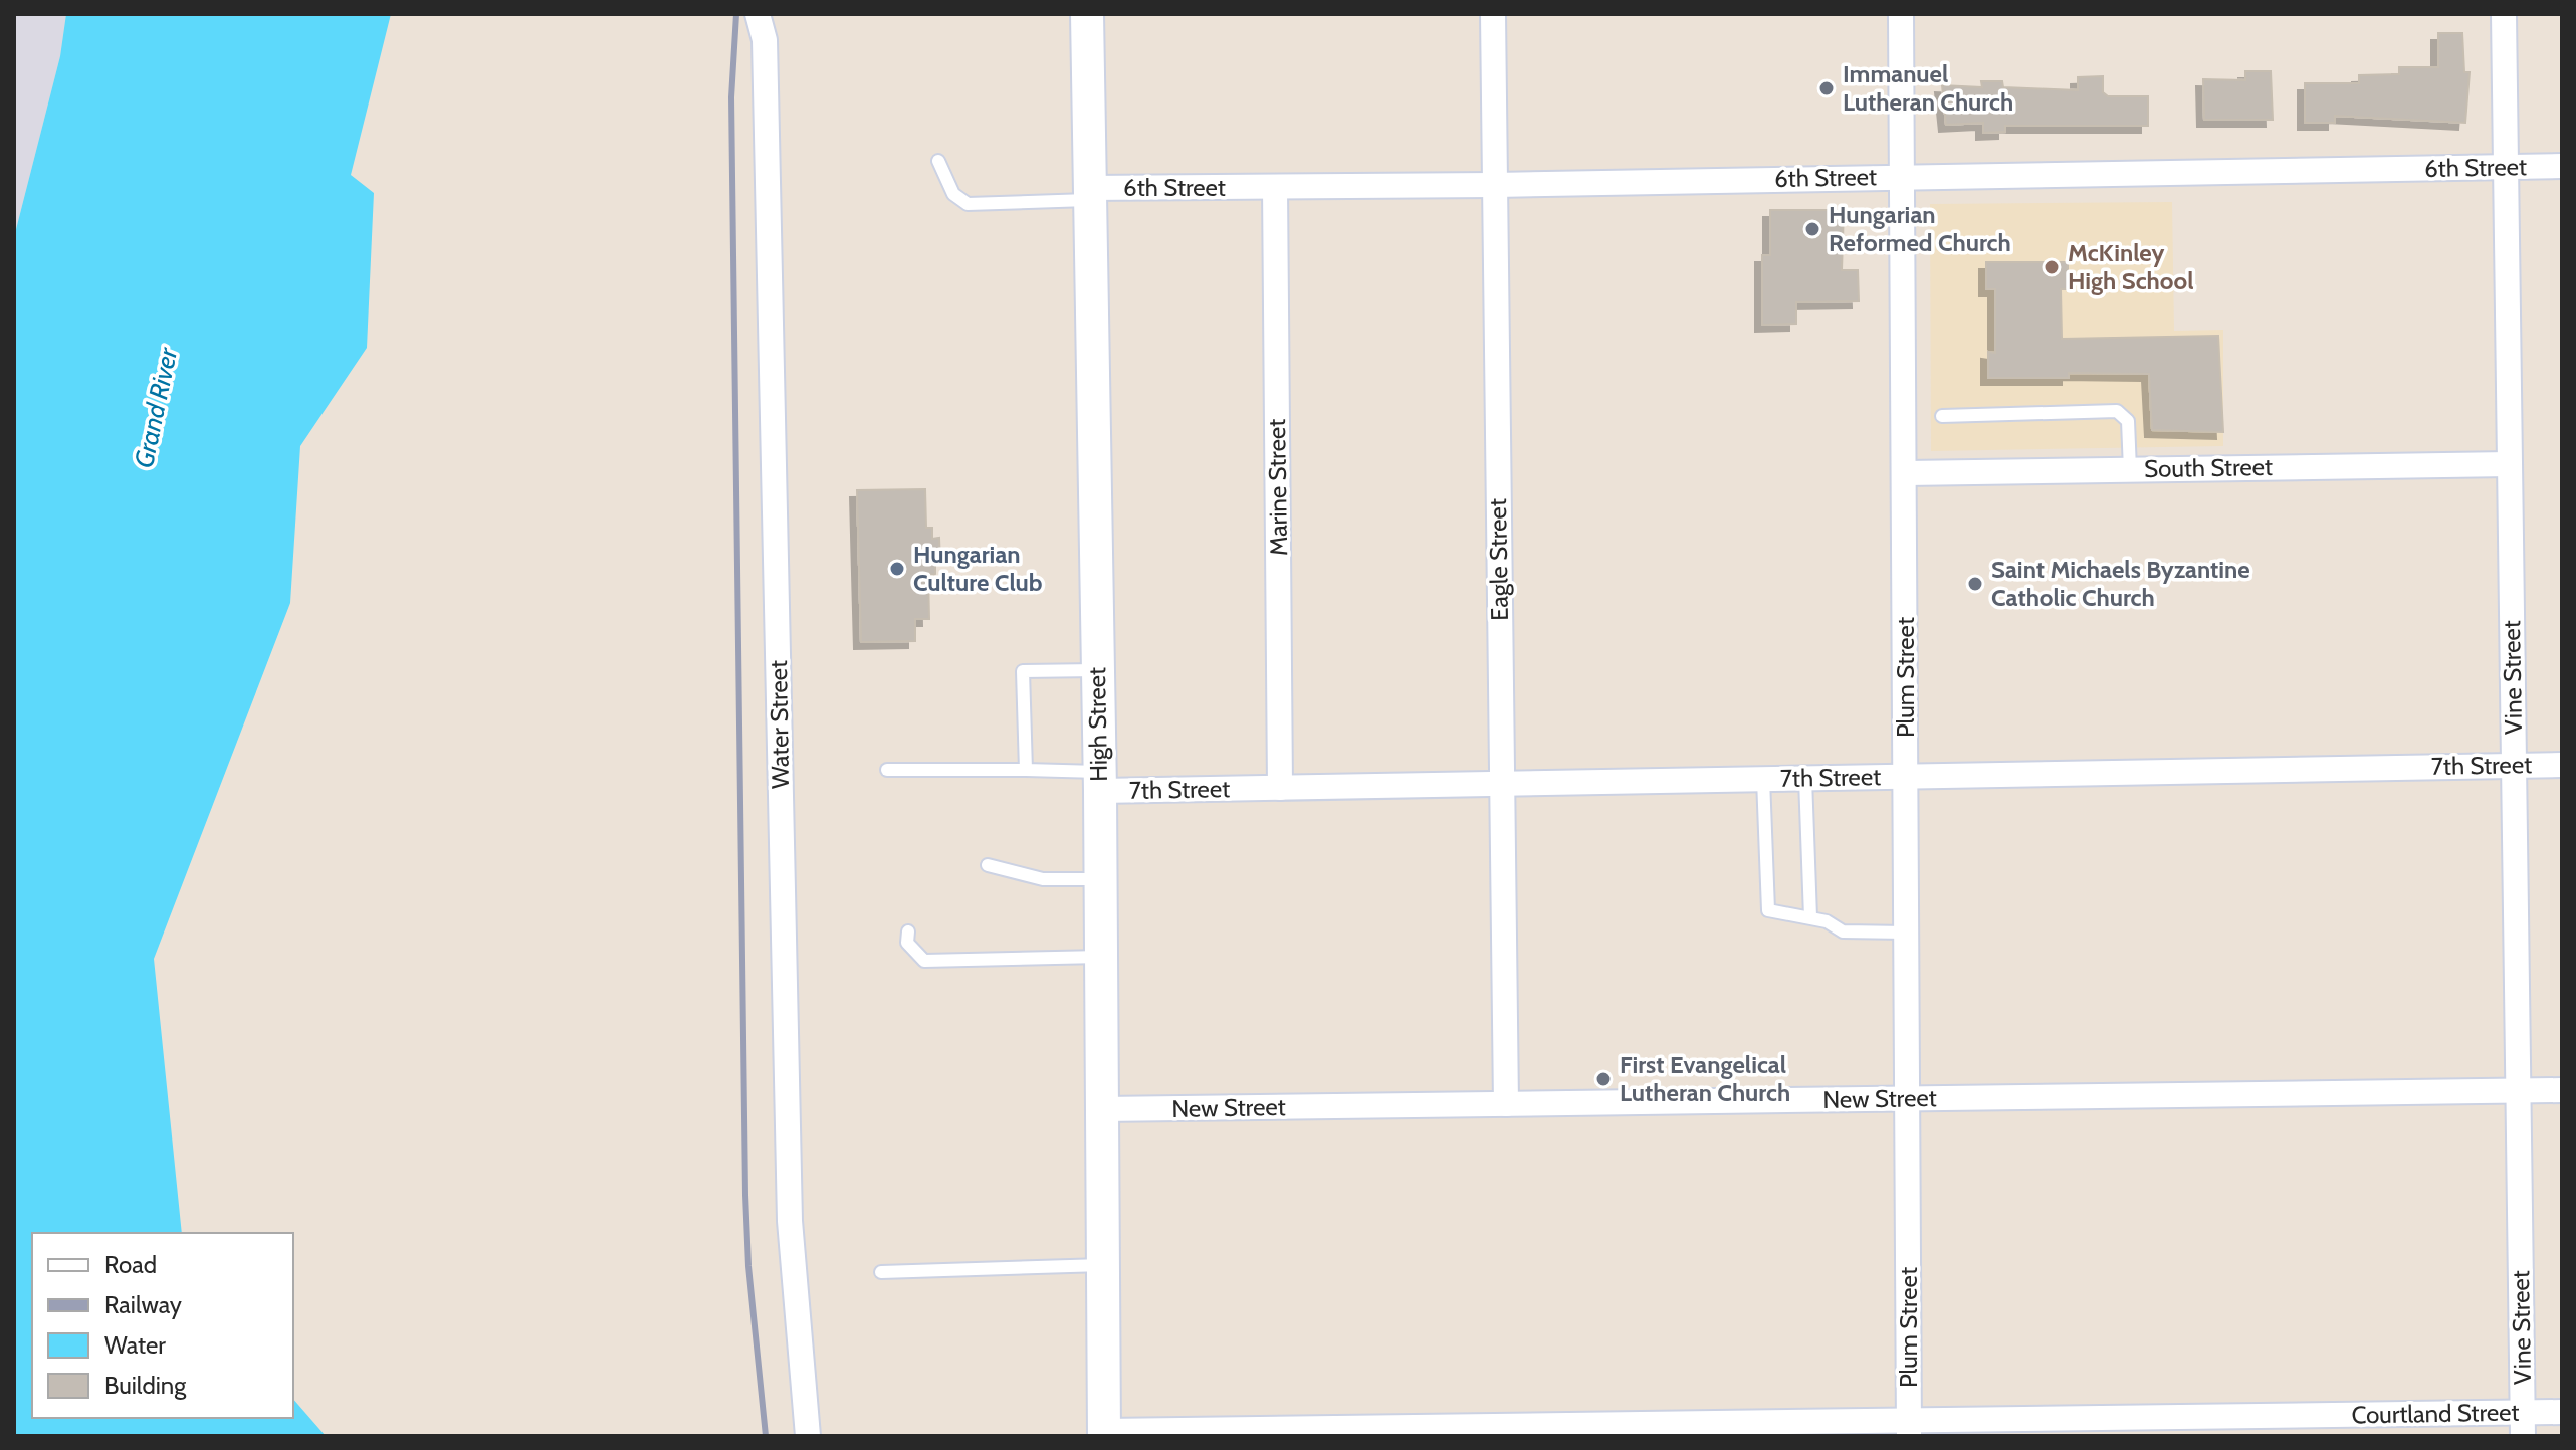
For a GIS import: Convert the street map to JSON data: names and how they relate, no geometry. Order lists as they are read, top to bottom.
{
  "streets": {
    "street": [
      "6th Street",
      "South Street",
      "Marine Street",
      "Eagle Street",
      "Plum Street",
      "Vine Street",
      "Water Street",
      "High Street",
      "7th Street",
      "New Street",
      "Courtland Street"
    ]
  },
  "crossings": [
    ["6th Street", "Marine Street"],
    ["6th Street", "Eagle Street"],
    ["6th Street", "Plum Street"],
    ["6th Street", "Vine Street"],
    ["6th Street", "High Street"],
    ["South Street", "Plum Street"],
    ["South Street", "Vine Street"],
    ["Marine Street", "7th Street"],
    ["Eagle Street", "7th Street"],
    ["Eagle Street", "New Street"],
    ["Plum Street", "7th Street"],
    ["Plum Street", "New Street"],
    ["Plum Street", "Courtland Street"],
    ["Vine Street", "7th Street"],
    ["Vine Street", "New Street"],
    ["Vine Street", "Courtland Street"],
    ["High Street", "7th Street"],
    ["High Street", "New Street"],
    ["High Street", "Courtland Street"]
  ],
  "water": ["Grand River"],
  "places": [
    "Immanuel Lutheran Church",
    "Hungarian Reformed Church",
    "McKinley High School",
    "Hungarian Culture Club",
    "Saint Michaels Byzantine Catholic Church",
    "First Evangelical Lutheran Church"
  ],
  "legend": [
    "Road",
    "Railway",
    "Water",
    "Building"
  ]
}
